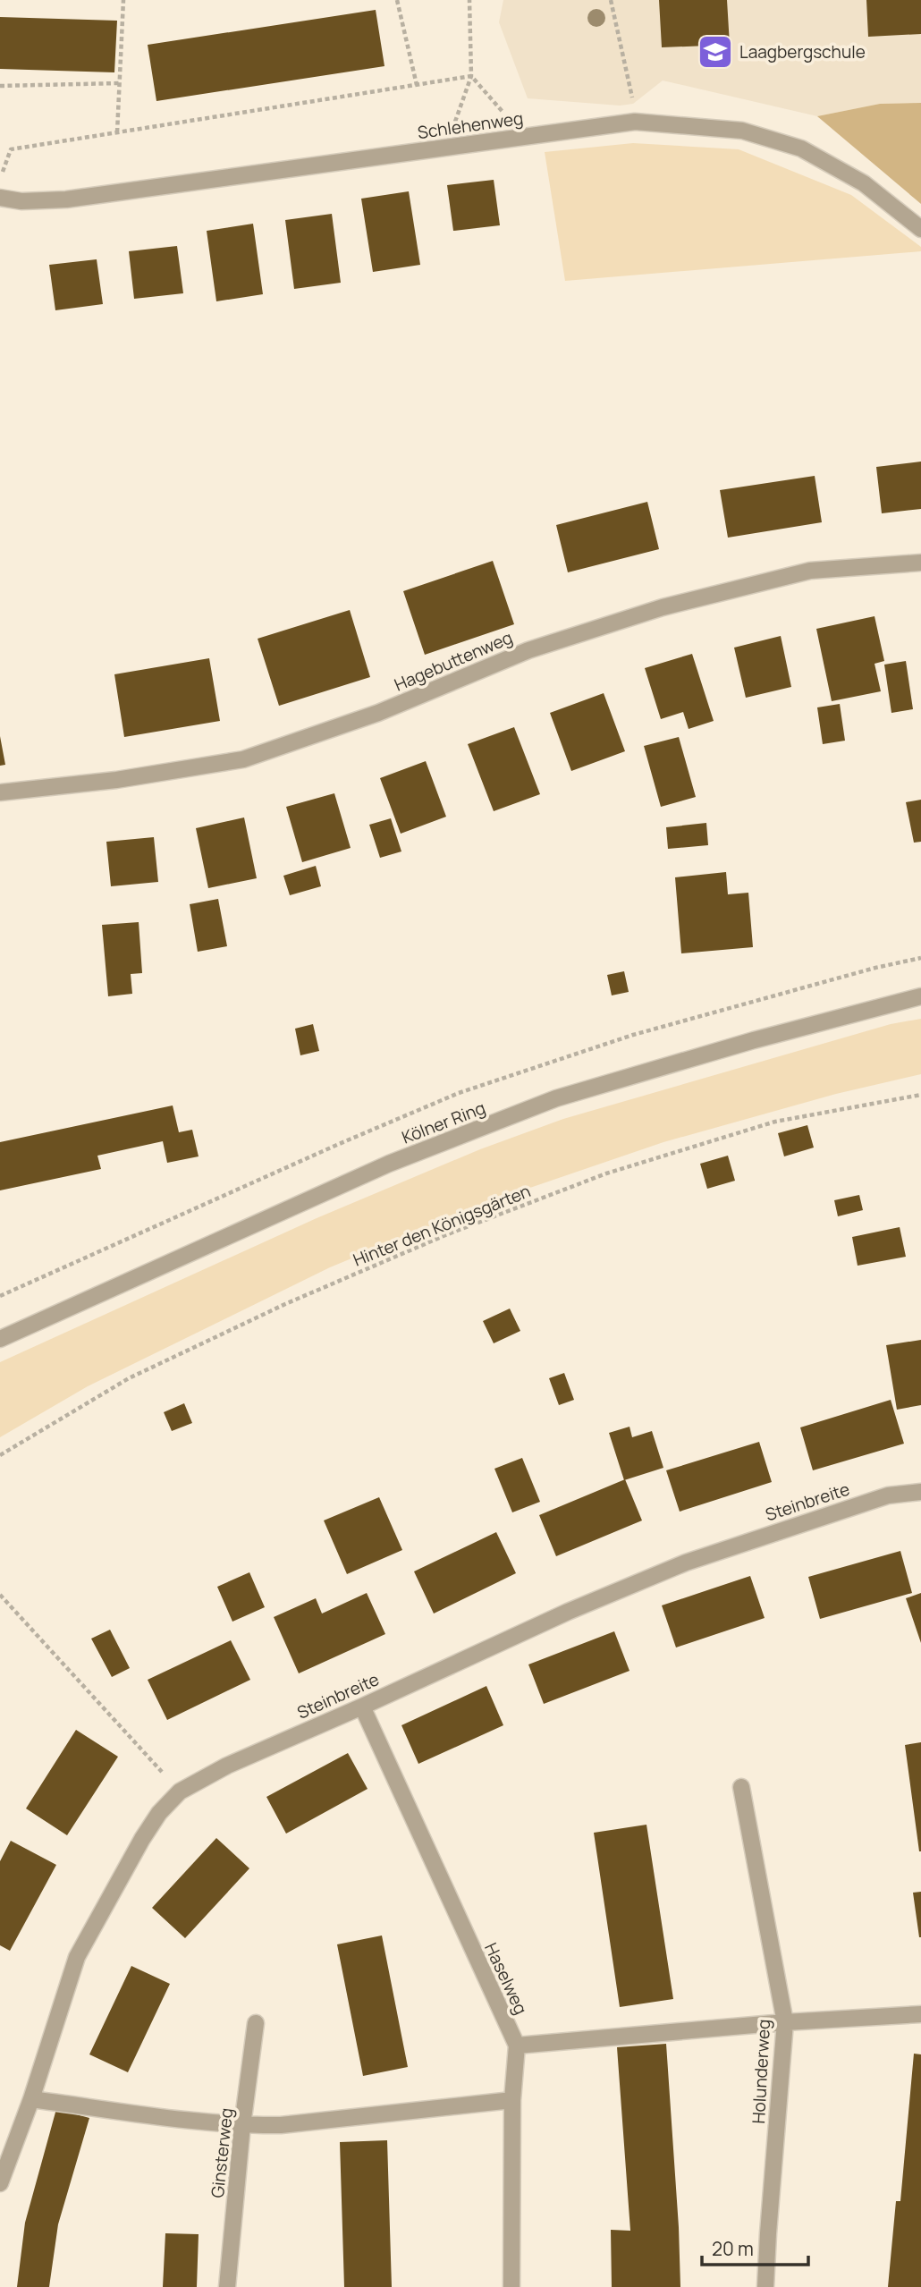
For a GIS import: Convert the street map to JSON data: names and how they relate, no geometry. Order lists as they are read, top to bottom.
{
  "streets": {
    "street": [
      "Schlehenweg",
      "Hagebuttenweg",
      "Kölner Ring",
      "Steinbreite",
      "Haselweg",
      "Holunderweg",
      "Ginsterweg"
    ],
    "path": ["Hinter den Königsgärten"]
  },
  "crossings": [
    ["Steinbreite", "Haselweg"]
  ],
  "places": {
    "school or university": ["Laagbergschule"]
  },
  "scale_bar": "20 m"
}
